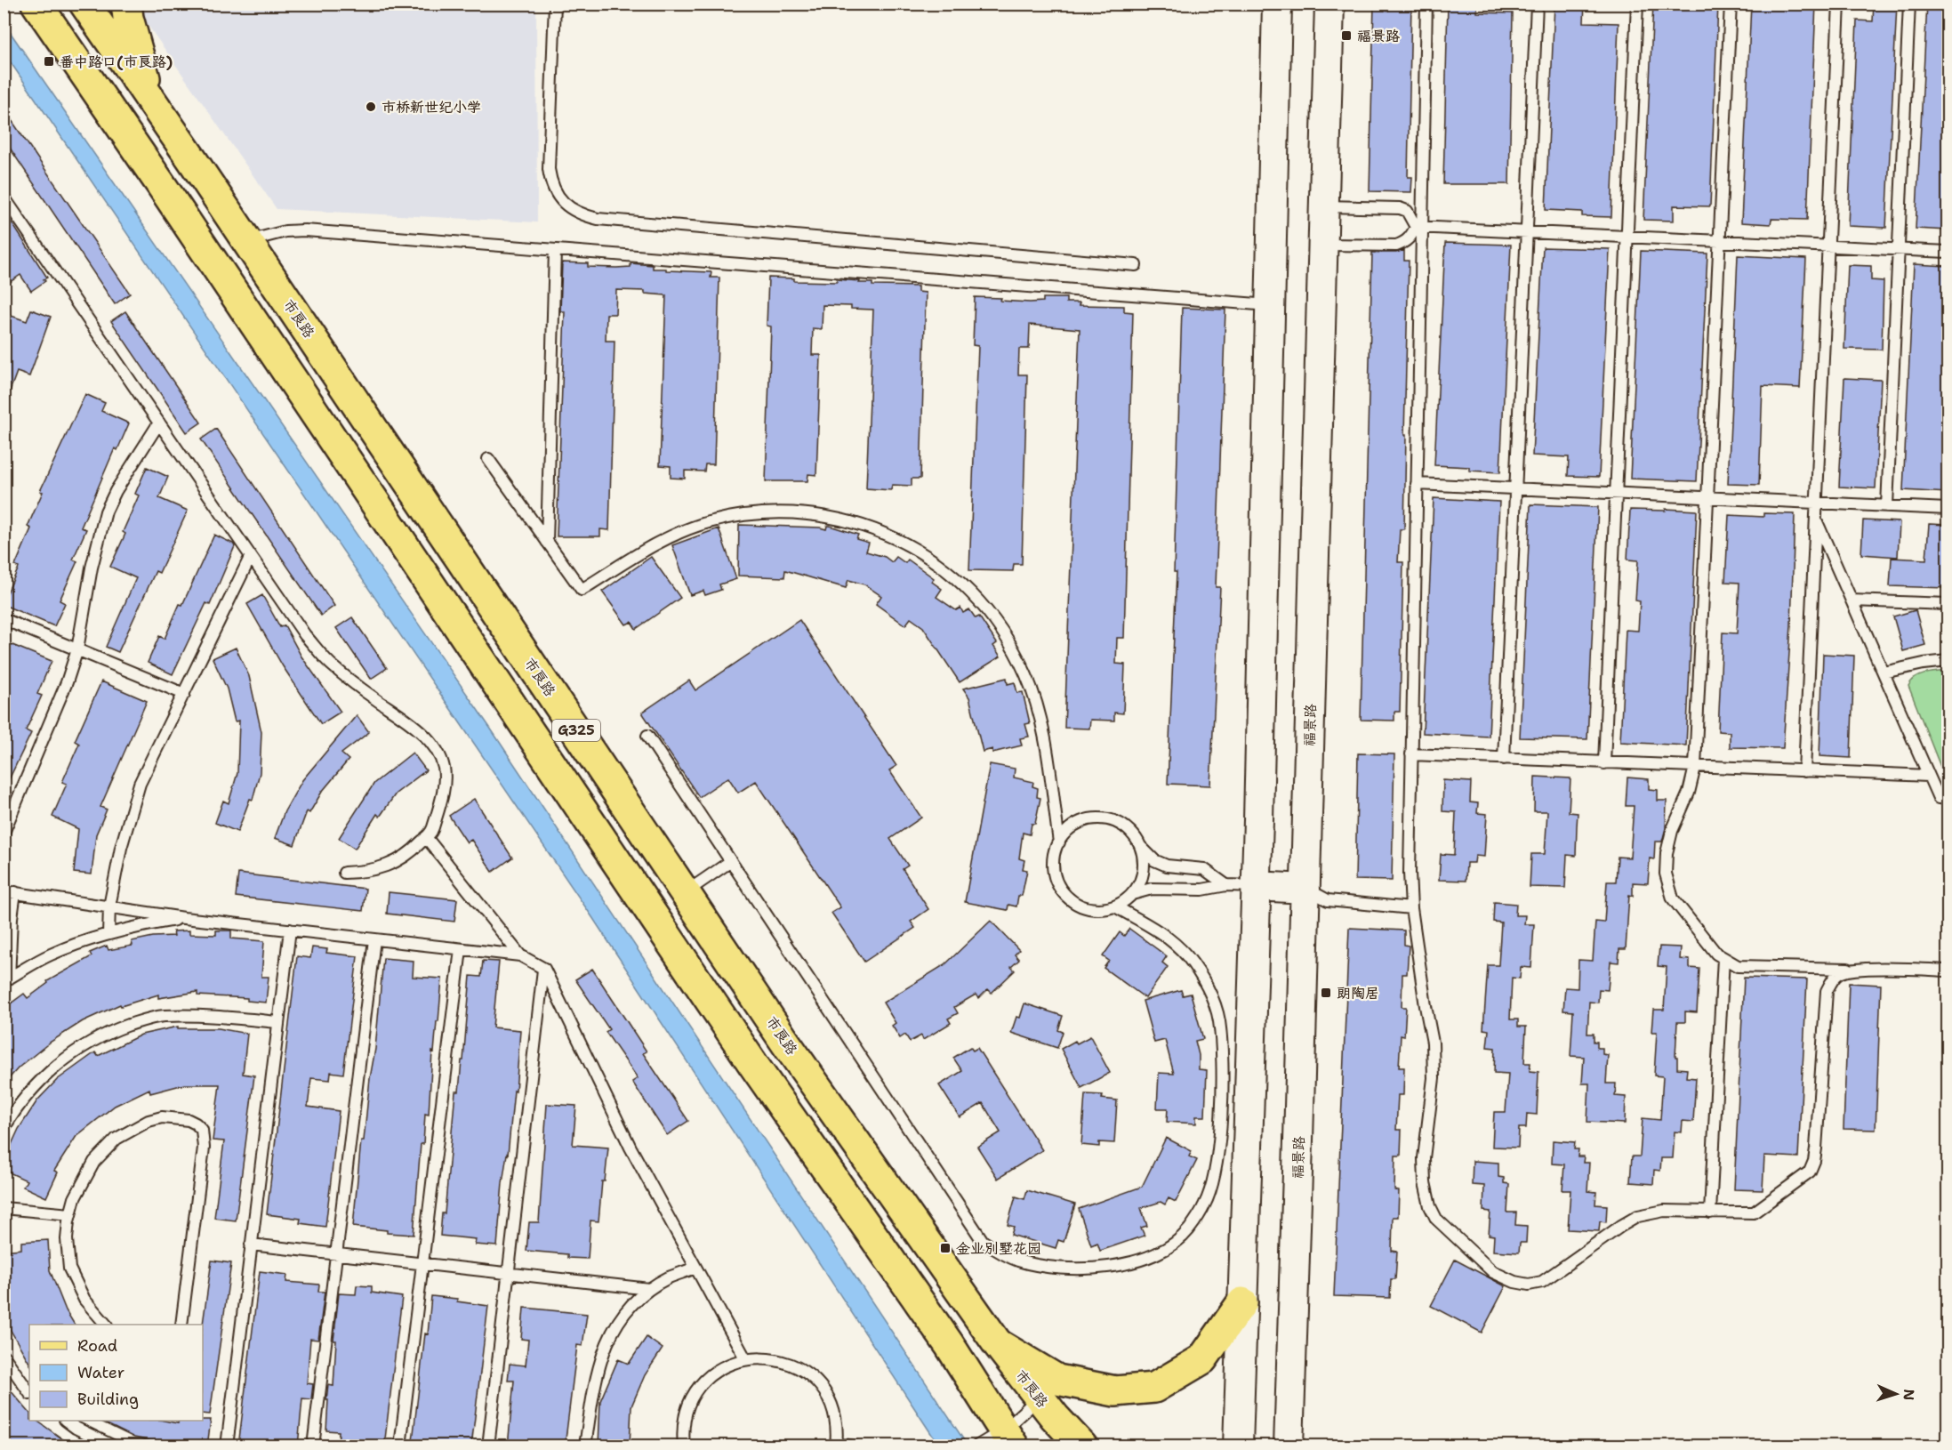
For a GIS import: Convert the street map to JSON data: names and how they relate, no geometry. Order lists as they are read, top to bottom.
{
  "streets": {
    "main road": ["市良路", "福景路", "G325"]
  },
  "places": {
    "transit": [
      "福景路",
      "番中路口(市良路)",
      "朗陶居",
      "金业别墅花园"
    ],
    "other": ["市桥新世纪小学"]
  },
  "legend": ["Road", "Water", "Building"],
  "north": "right"
}
